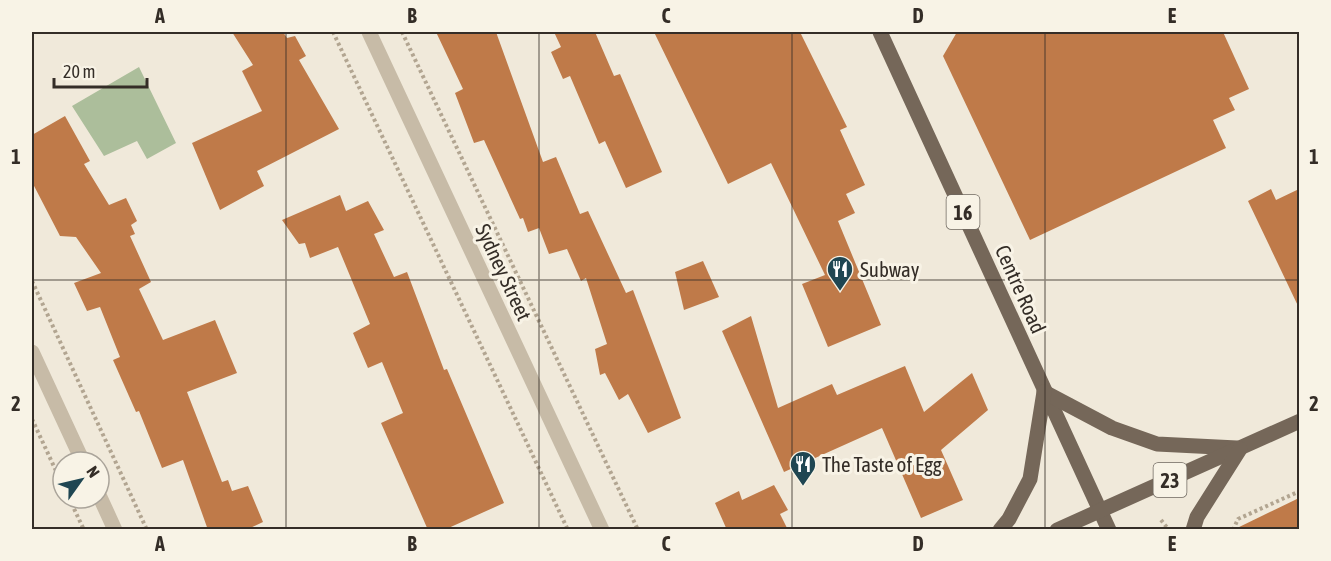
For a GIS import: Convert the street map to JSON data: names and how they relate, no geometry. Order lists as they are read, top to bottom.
{
  "streets": {
    "main road": ["16", "Centre Road", "23"],
    "street": ["Sydney Street"]
  },
  "crossings": [
    ["Centre Road", "23"]
  ],
  "places": {
    "restaurant": ["Subway", "The Taste of Egg"]
  },
  "scale_bar": "20 m",
  "north": "top right",
  "grid": {
    "columns": [
      "A",
      "B",
      "C",
      "D",
      "E"
    ],
    "rows": ["1", "2"]
  }
}
